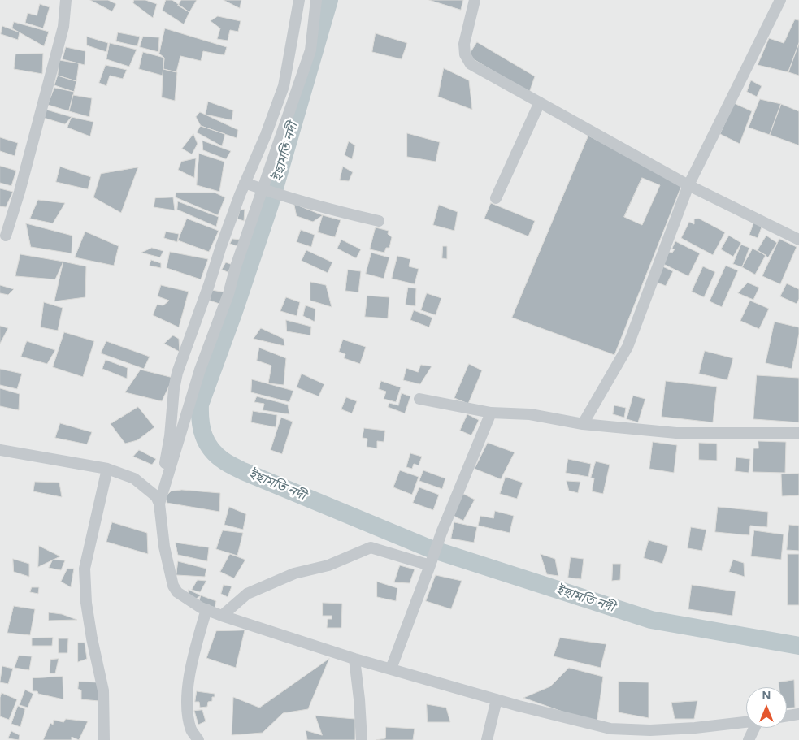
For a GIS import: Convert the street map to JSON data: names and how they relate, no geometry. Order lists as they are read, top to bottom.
{
  "water": ["ইছামতি নদী"],
  "north": "top"
}
